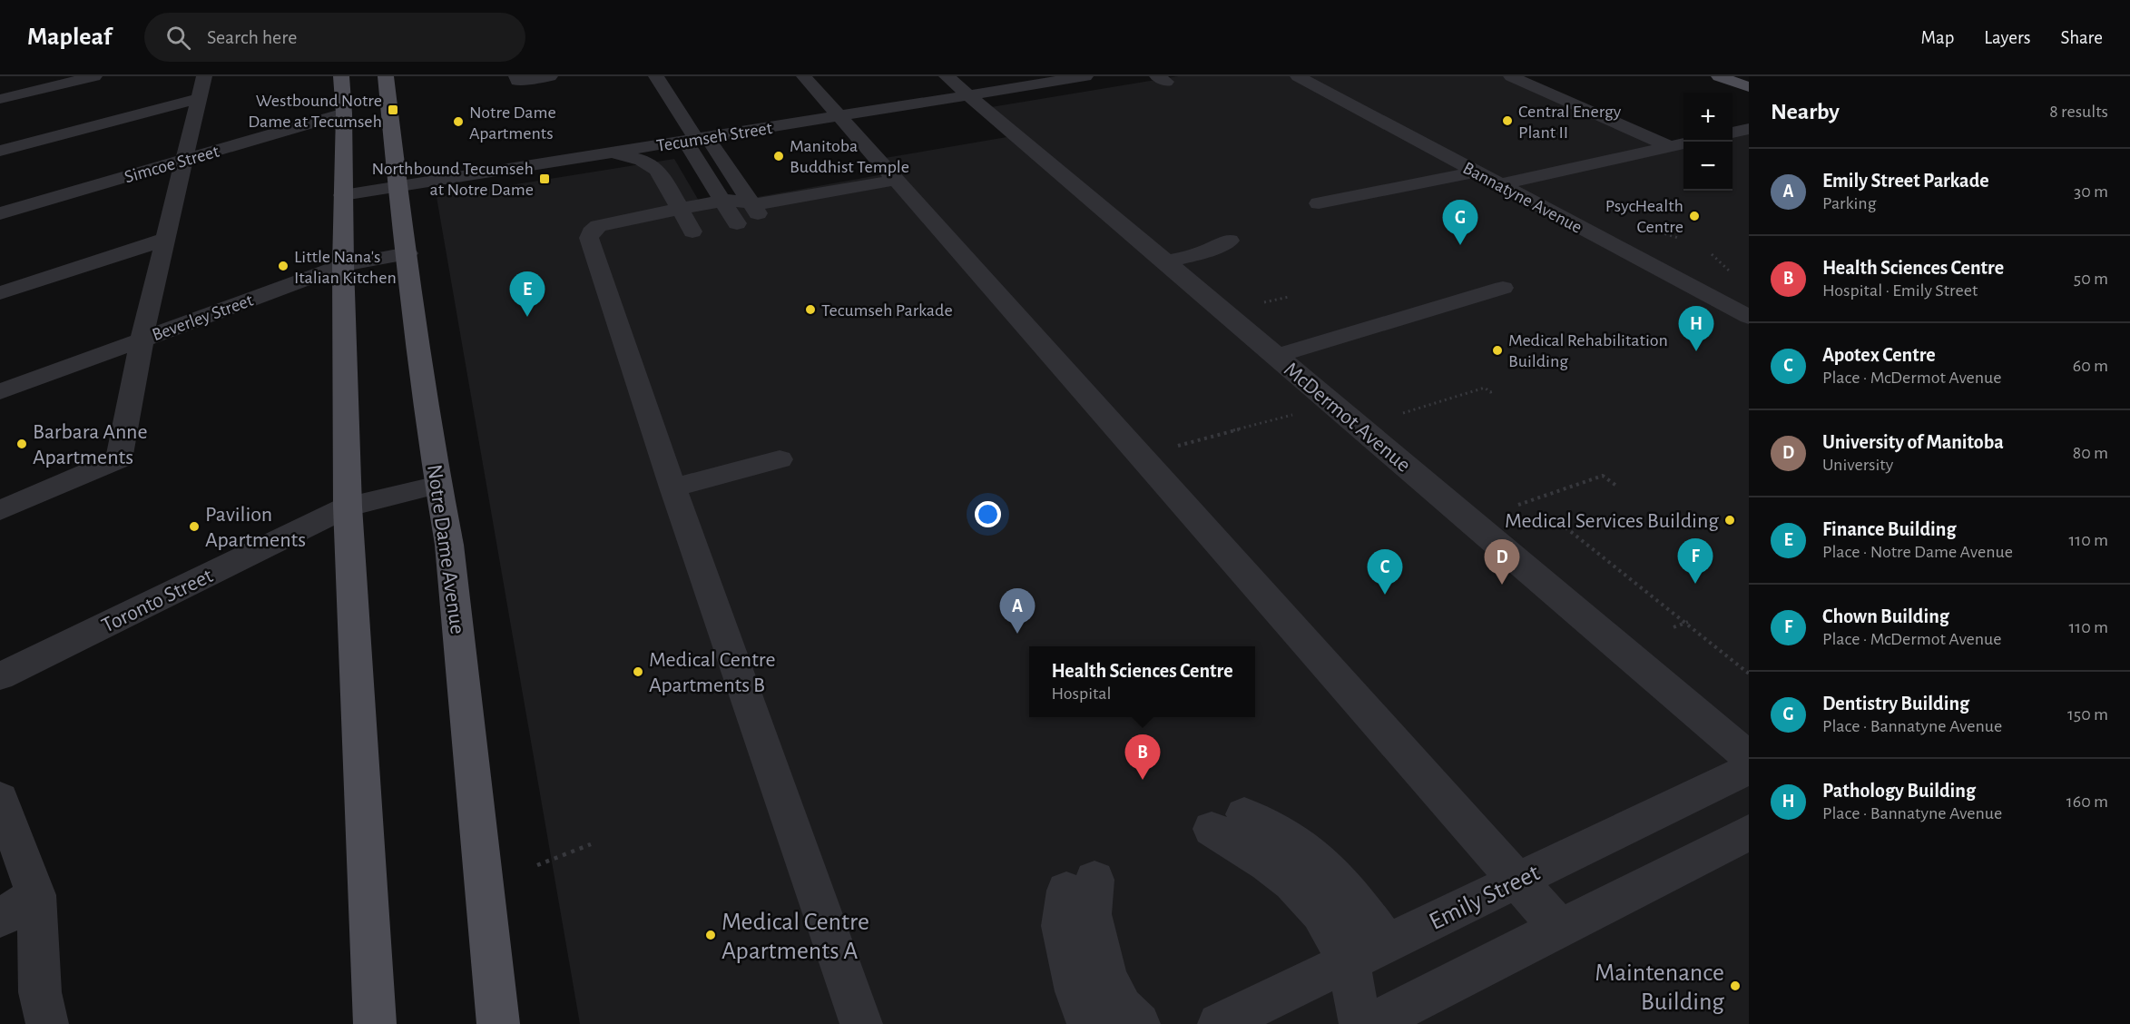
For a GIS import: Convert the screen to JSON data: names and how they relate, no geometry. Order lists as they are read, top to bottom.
{
  "streets": {
    "main road": ["Notre Dame Avenue"],
    "street": [
      "Tecumseh Street",
      "Simcoe Street",
      "Bannatyne Avenue",
      "Beverley Street",
      "McDermot Avenue",
      "Toronto Street",
      "Emily Street"
    ]
  },
  "crossings": [
    ["Tecumseh Street", "McDermot Avenue"],
    ["Tecumseh Street", "Notre Dame Avenue"],
    ["Beverley Street", "Notre Dame Avenue"],
    ["Notre Dame Avenue", "Toronto Street"]
  ],
  "places": {
    "transit": ["Westbound Notre Dame at Tecumseh", "Northbound Tecumseh at Notre Dame"],
    "other": [
      "Central Energy Plant II",
      "Notre Dame Apartments",
      "Manitoba Buddhist Temple",
      "PsycHealth Centre",
      "Little Nana's Italian Kitchen",
      "Tecumseh Parkade",
      "Medical Rehabilitation Building",
      "Barbara Anne Apartments",
      "Medical Services Building",
      "Pavilion Apartments",
      "Medical Centre Apartments B",
      "Medical Centre Apartments A",
      "Maintenance Building"
    ]
  },
  "page": {
    "header": "Mapleaf",
    "search": "Search here",
    "nav": ["Map", "Layers", "Share"],
    "heading": ["Nearby", "8 results"],
    "map_buttons": ["+", "−"],
    "list": [
      {
        "mark": "A",
        "name": "Emily Street Parkade",
        "note": "Parking",
        "value": "30 m"
      },
      {
        "mark": "B",
        "name": "Health Sciences Centre",
        "note": "Hospital · Emily Street",
        "value": "50 m"
      },
      {
        "mark": "C",
        "name": "Apotex Centre",
        "note": "Place · McDermot Avenue",
        "value": "60 m"
      },
      {
        "mark": "D",
        "name": "University of Manitoba",
        "note": "University",
        "value": "80 m"
      },
      {
        "mark": "E",
        "name": "Finance Building",
        "note": "Place · Notre Dame Avenue",
        "value": "110 m"
      },
      {
        "mark": "F",
        "name": "Chown Building",
        "note": "Place · McDermot Avenue",
        "value": "110 m"
      },
      {
        "mark": "G",
        "name": "Dentistry Building",
        "note": "Place · Bannatyne Avenue",
        "value": "150 m"
      },
      {
        "mark": "H",
        "name": "Pathology Building",
        "note": "Place · Bannatyne Avenue",
        "value": "160 m"
      }
    ],
    "pins": [
      "G",
      "E",
      "H",
      "F",
      "D",
      "C",
      "A",
      "B"
    ],
    "popup": ["Health Sciences Centre", "Hospital"]
  }
}
